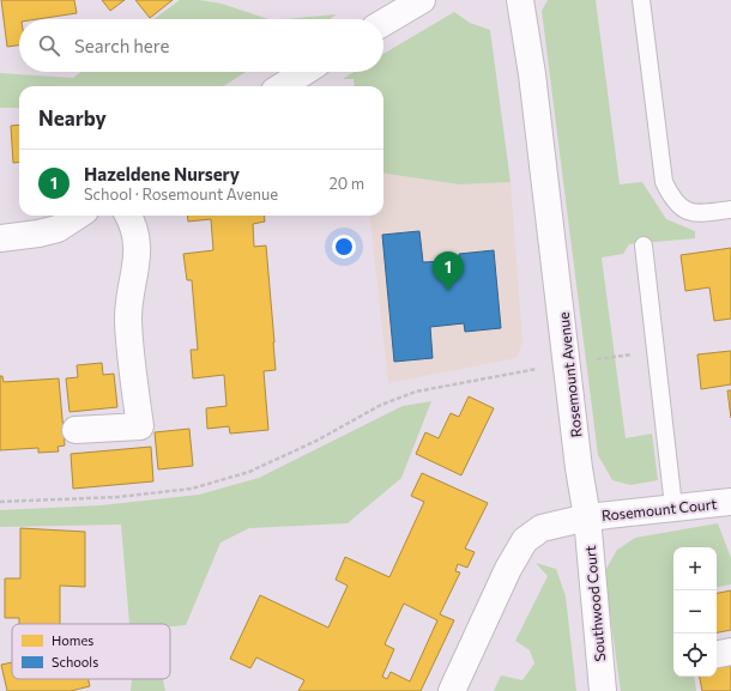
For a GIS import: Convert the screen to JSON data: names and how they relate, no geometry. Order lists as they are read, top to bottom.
{
  "streets": {
    "street": ["Rosemount Avenue", "Rosemount Court", "Southwood Court"]
  },
  "crossings": [
    ["Rosemount Avenue", "Rosemount Court"],
    ["Rosemount Avenue", "Southwood Court"],
    ["Rosemount Court", "Southwood Court"]
  ],
  "legend": ["Homes", "Schools"],
  "page": {
    "search": "Search here",
    "heading": "Nearby",
    "list": [
      {
        "mark": "1",
        "name": "Hazeldene Nursery",
        "note": "School · Rosemount Avenue",
        "value": "20 m"
      }
    ],
    "pins": "1",
    "map_buttons": ["+", "−"]
  }
}
